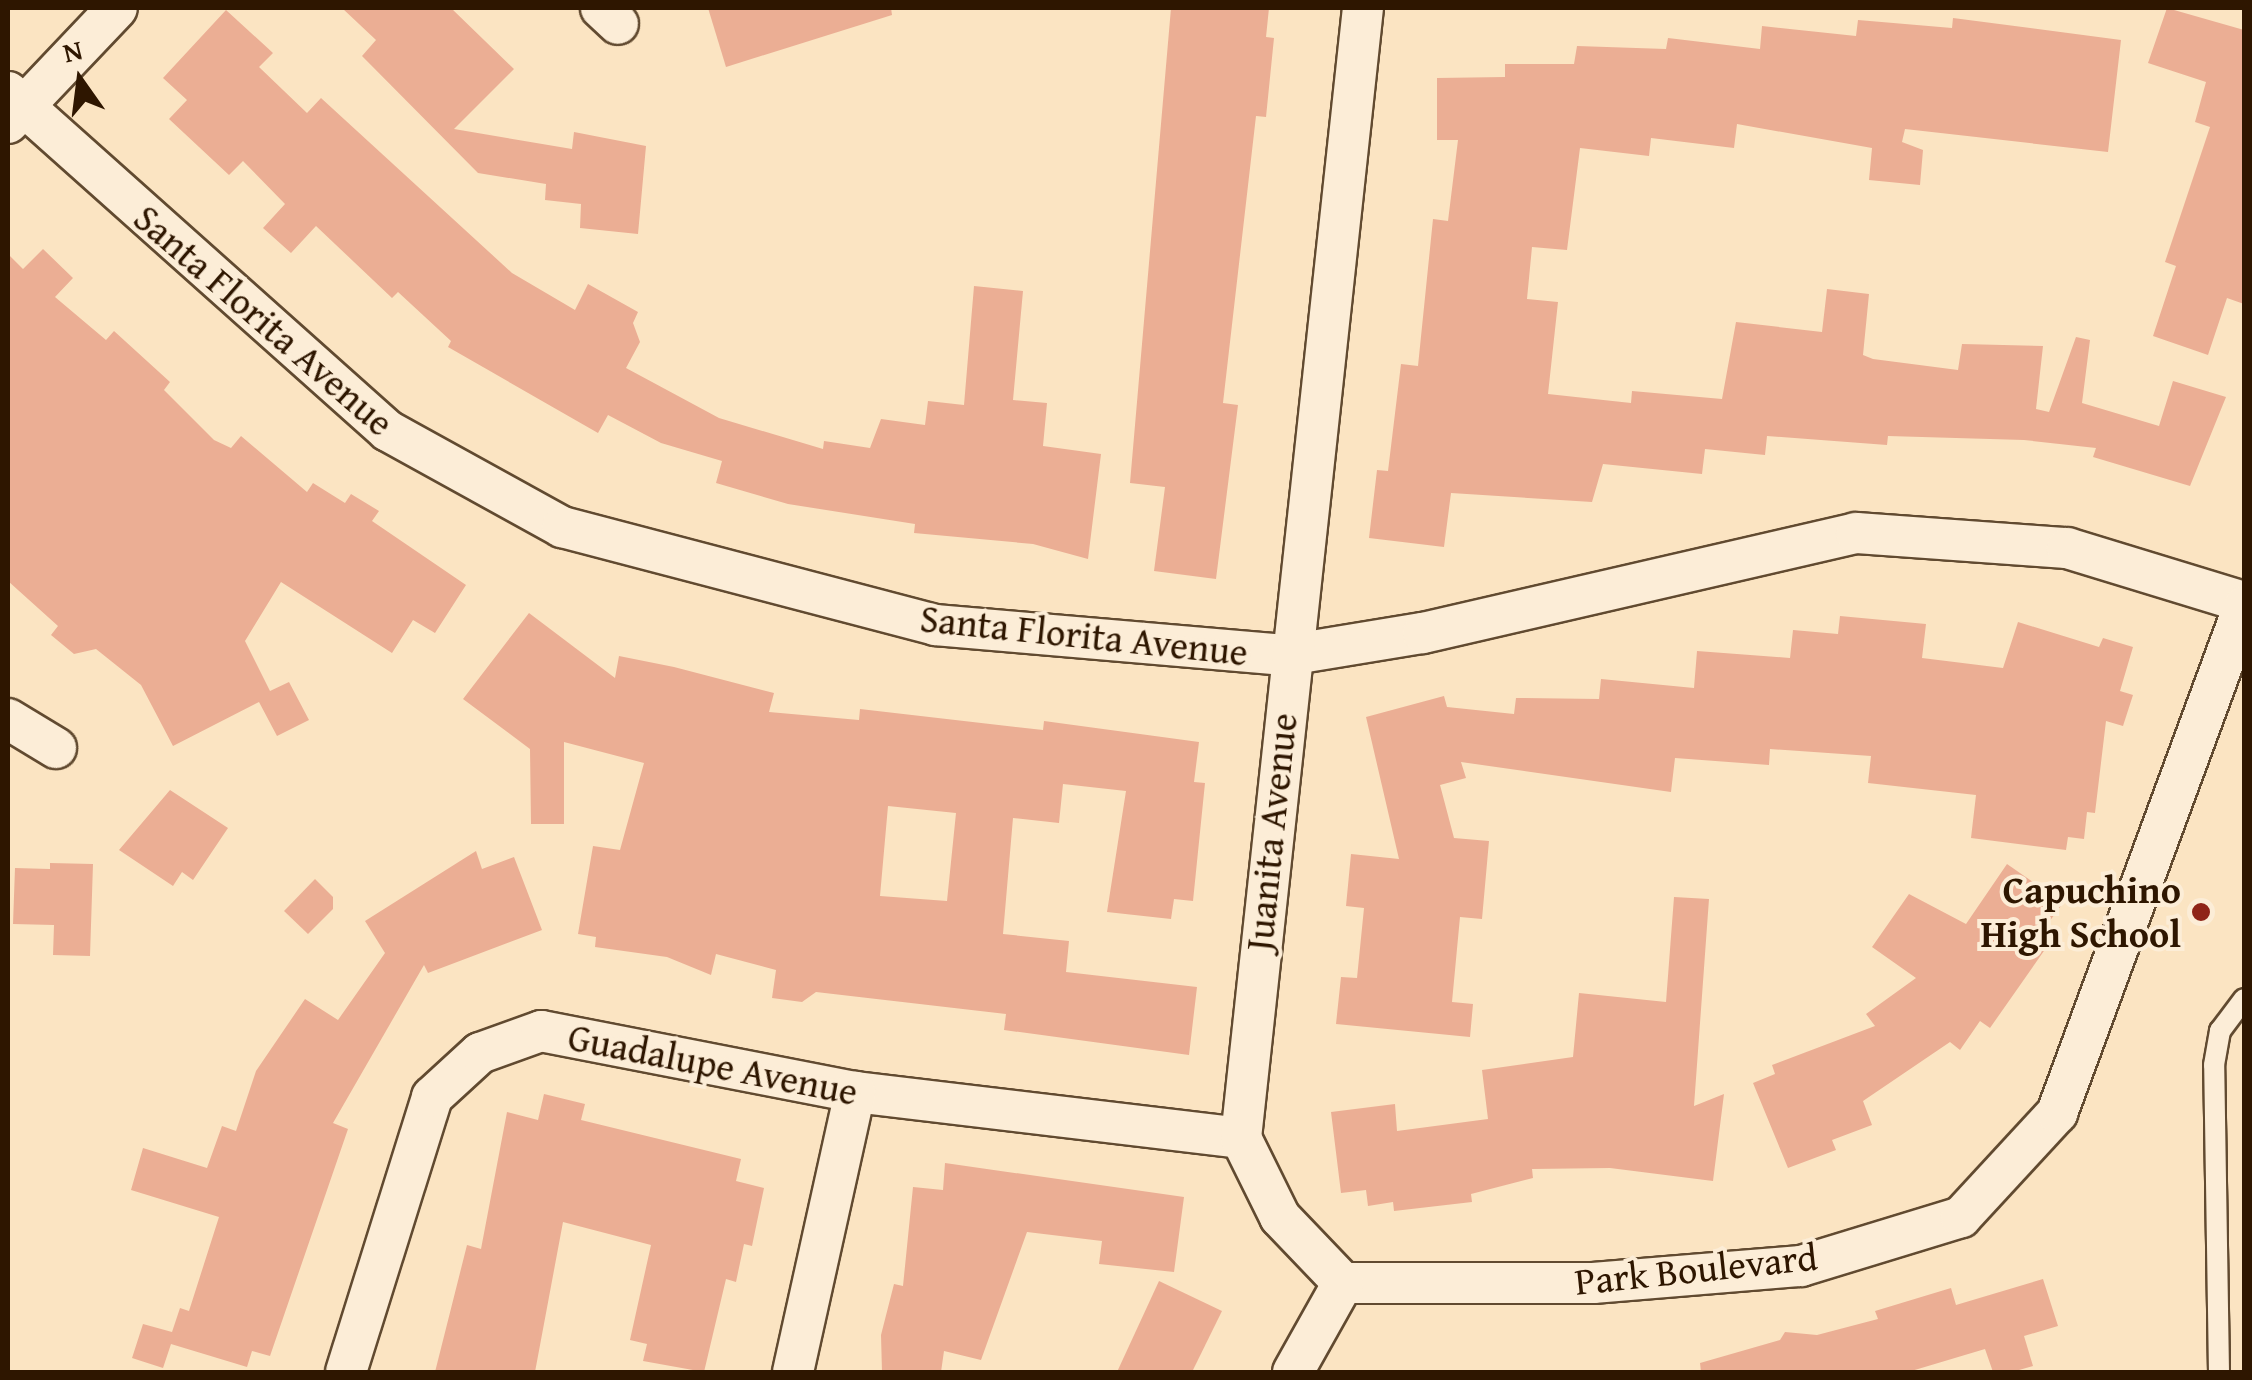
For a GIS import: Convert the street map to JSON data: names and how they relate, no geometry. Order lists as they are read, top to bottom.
{
  "streets": {
    "street": [
      "Santa Florita Avenue",
      "Juanita Avenue",
      "Guadalupe Avenue",
      "Park Boulevard"
    ]
  },
  "crossings": [
    ["Santa Florita Avenue", "Juanita Avenue"],
    ["Santa Florita Avenue", "Park Boulevard"],
    ["Juanita Avenue", "Guadalupe Avenue"]
  ],
  "places": ["Capuchino High School"],
  "north": "top"
}
